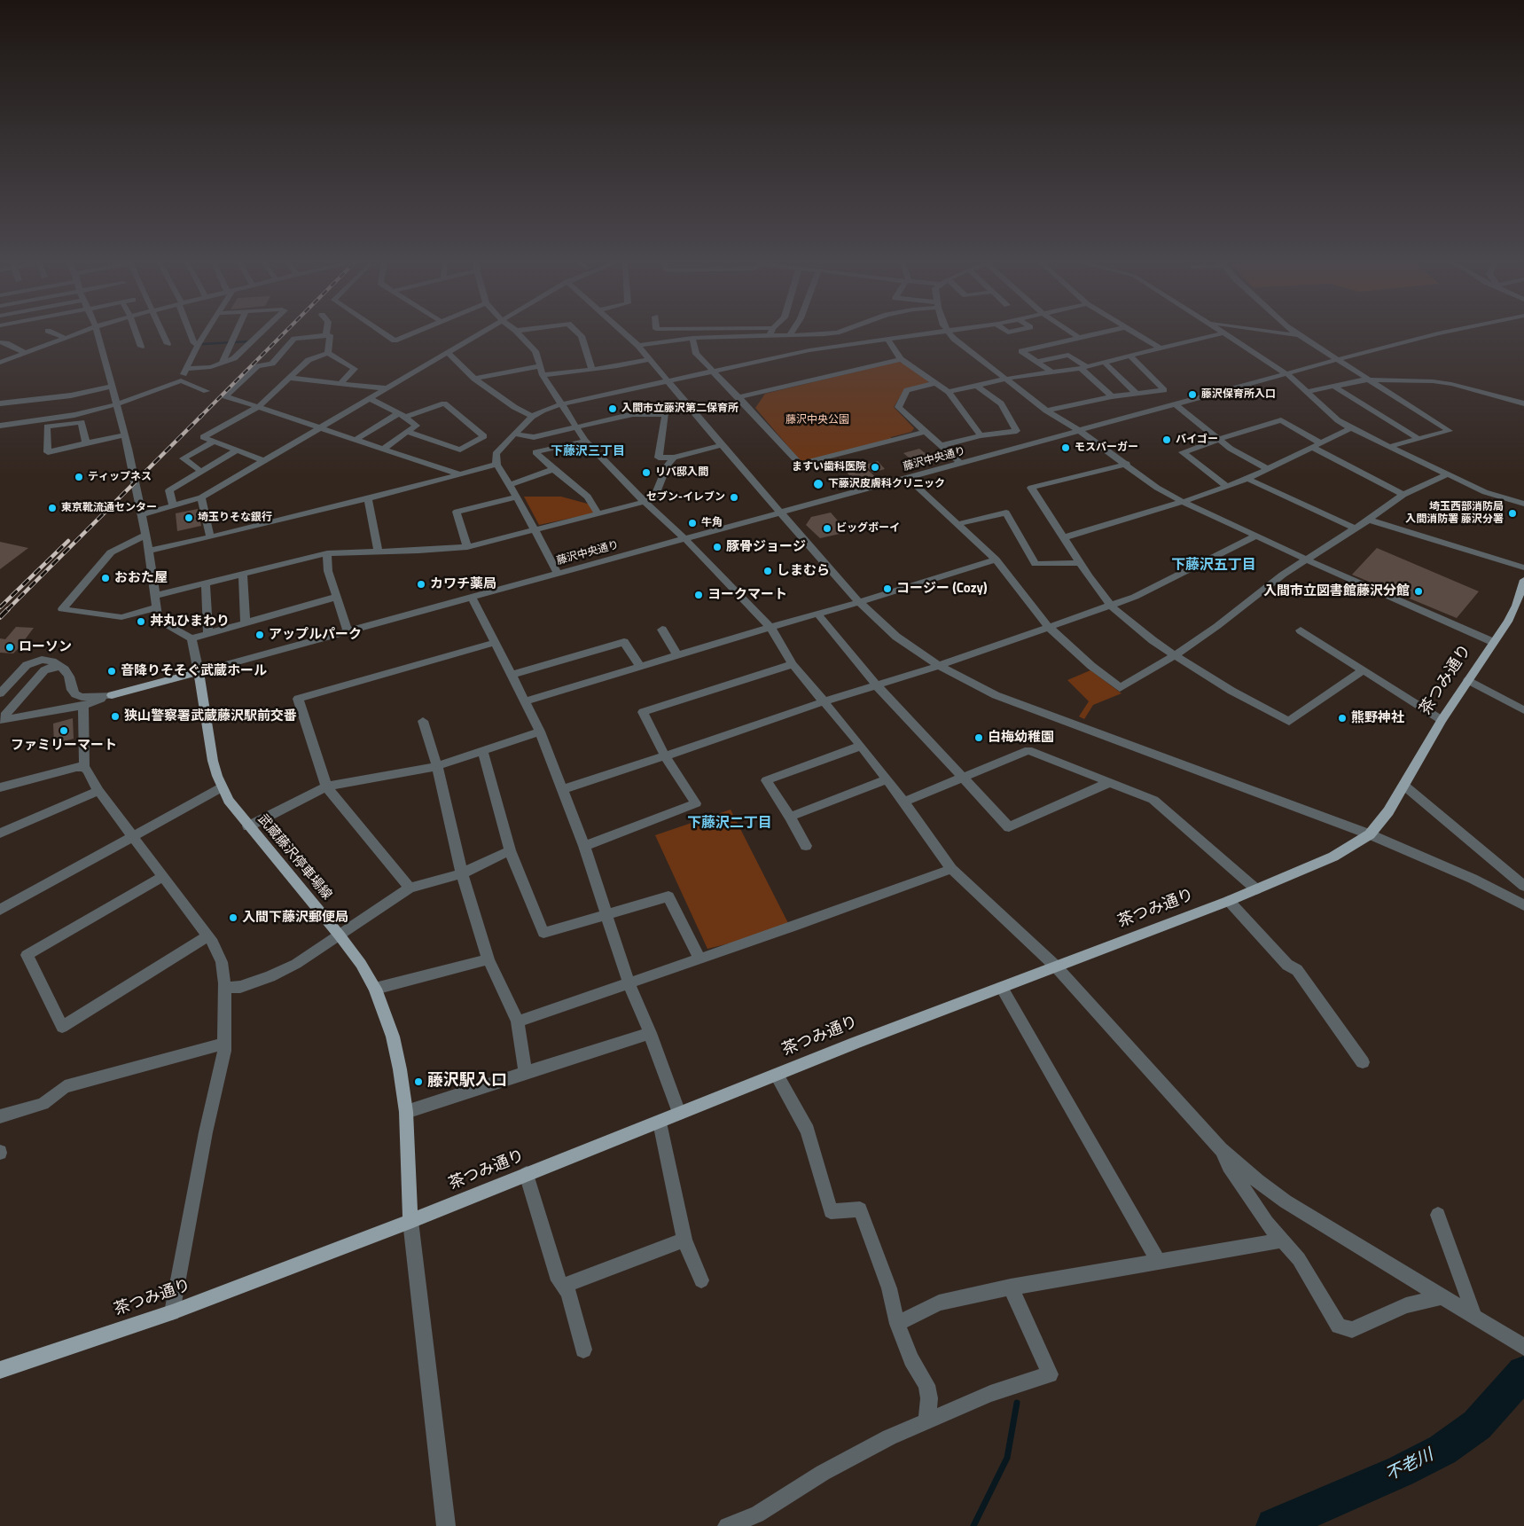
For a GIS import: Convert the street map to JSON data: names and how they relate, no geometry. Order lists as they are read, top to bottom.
{
  "streets": {
    "main road": ["茶つみ通り", "武蔵藤沢停車場線"],
    "street": ["藤沢中央通り"]
  },
  "crossings": [
    ["藤沢中央通り", "武蔵藤沢停車場線"],
    ["茶つみ通り", "武蔵藤沢停車場線"]
  ],
  "districts": ["下藤沢三丁目", "下藤沢五丁目", "下藤沢二丁目"],
  "water": ["不老川"],
  "parks": ["藤沢中央公園"],
  "places": [
    "藤沢保育所入口",
    "入間市立藤沢第二保育所",
    "バイゴー",
    "モスバーガー",
    "ますい歯科医院",
    "リバ邸入間",
    "ティップネス",
    "下藤沢皮膚科クリニック",
    "セブン-イレブン",
    "東京靴流通センター",
    "埼玉西部消防局 入間消防署 藤沢分署",
    "埼玉りそな銀行",
    "牛角",
    "ビッグボーイ",
    "豚骨ジョージ",
    "しまむら",
    "おおた屋",
    "カワチ薬局",
    "コージー (Cozy)",
    "入間市立図書館藤沢分館",
    "ヨークマート",
    "丼丸ひまわり",
    "アップルパーク",
    "ローソン",
    "音降りそそぐ武蔵ホール",
    "狭山警察署武蔵藤沢駅前交番",
    "熊野神社",
    "ファミリーマート",
    "白梅幼稚園",
    "入間下藤沢郵便局",
    "藤沢駅入口"
  ]
}
